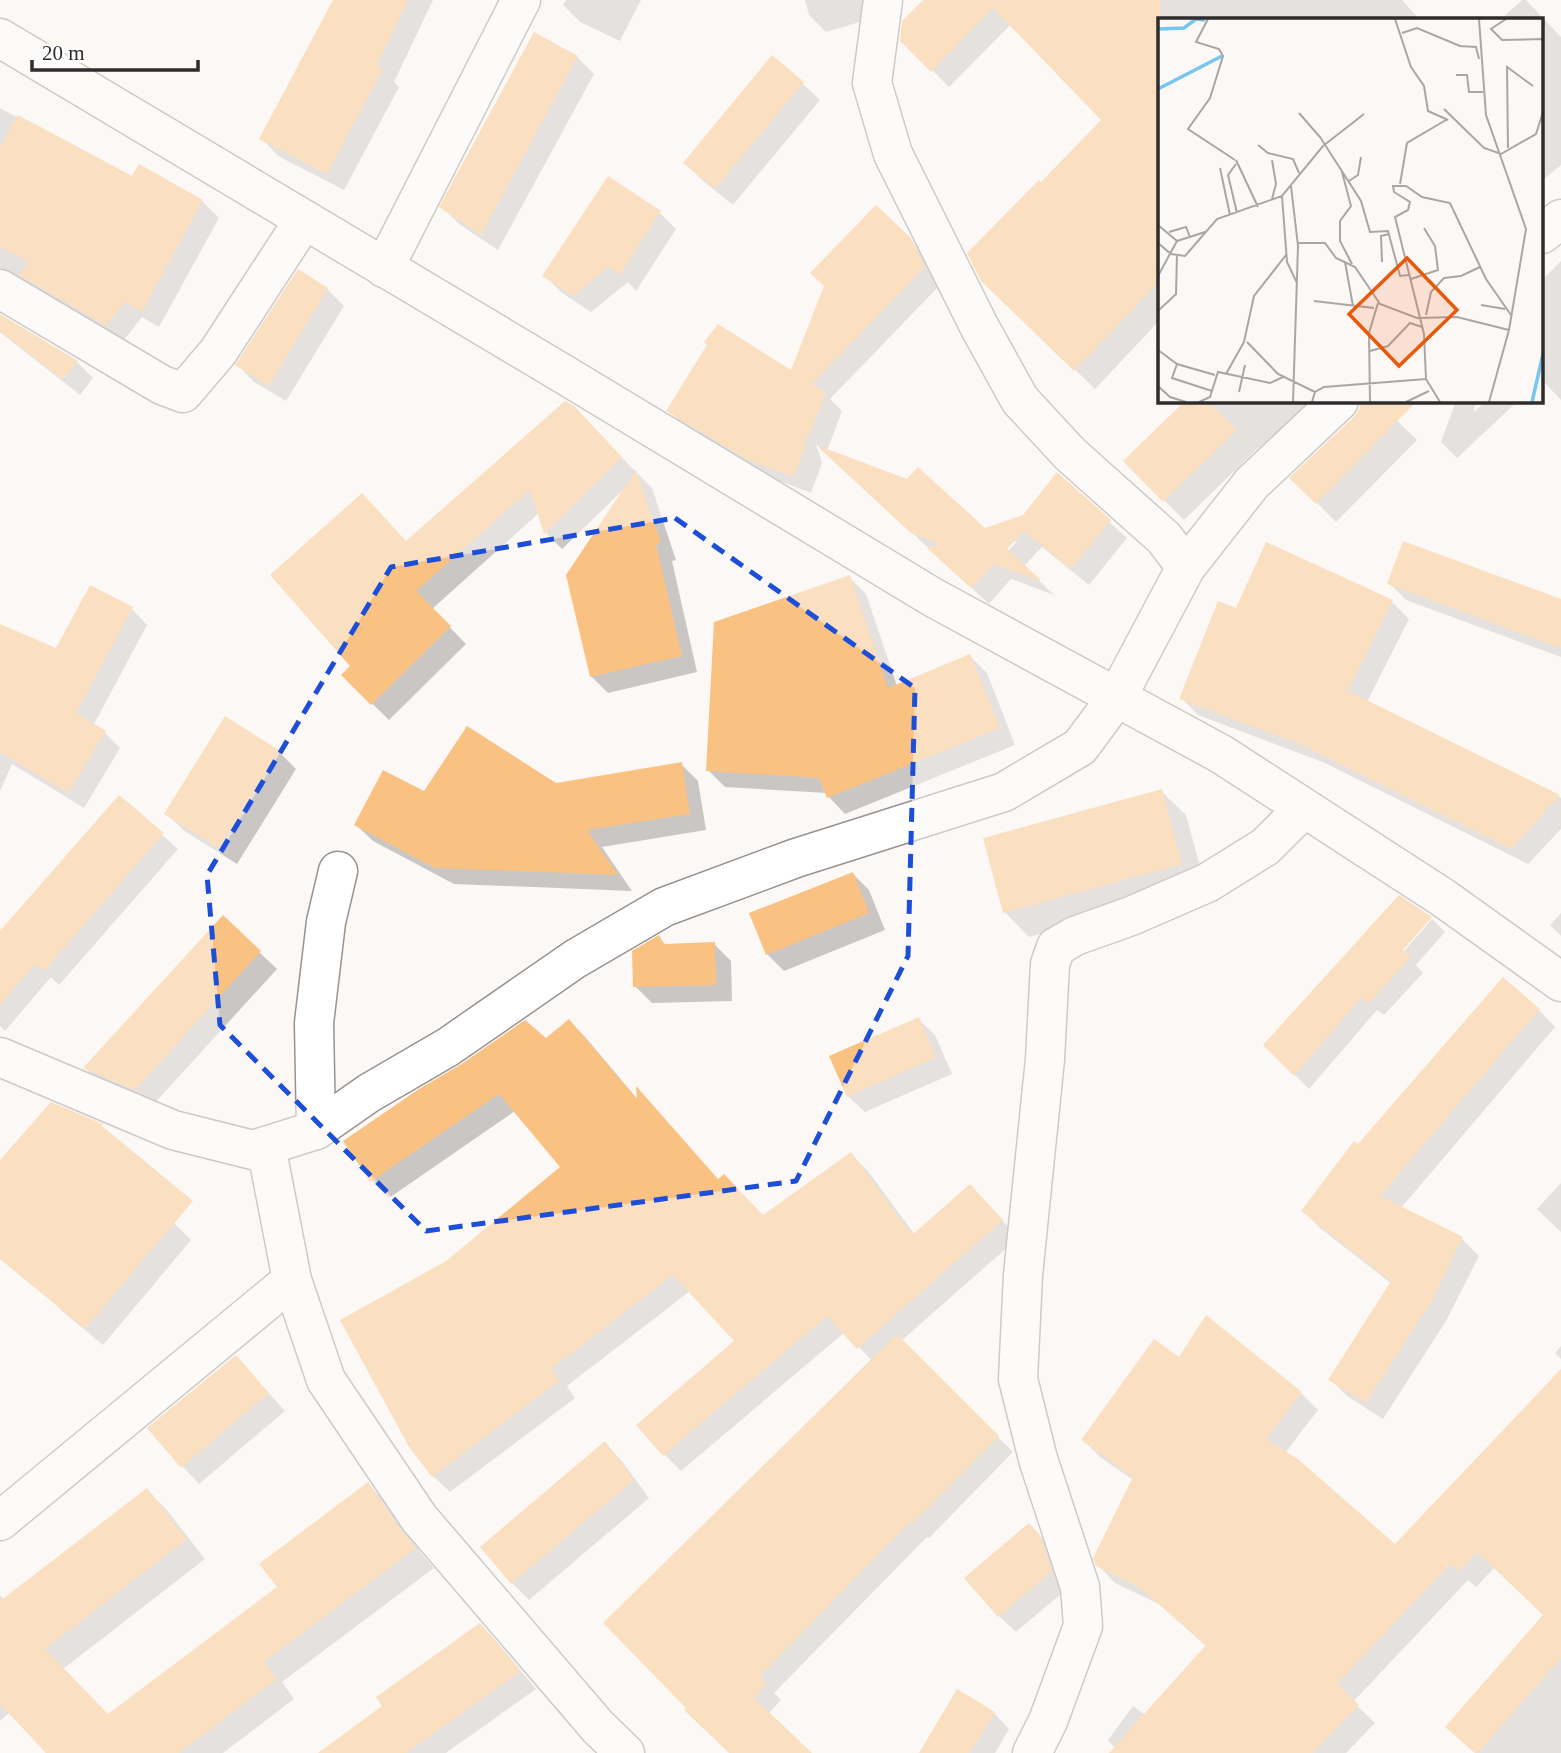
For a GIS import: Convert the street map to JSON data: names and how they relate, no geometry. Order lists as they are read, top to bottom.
{
  "scale_bar": "20 m"
}
